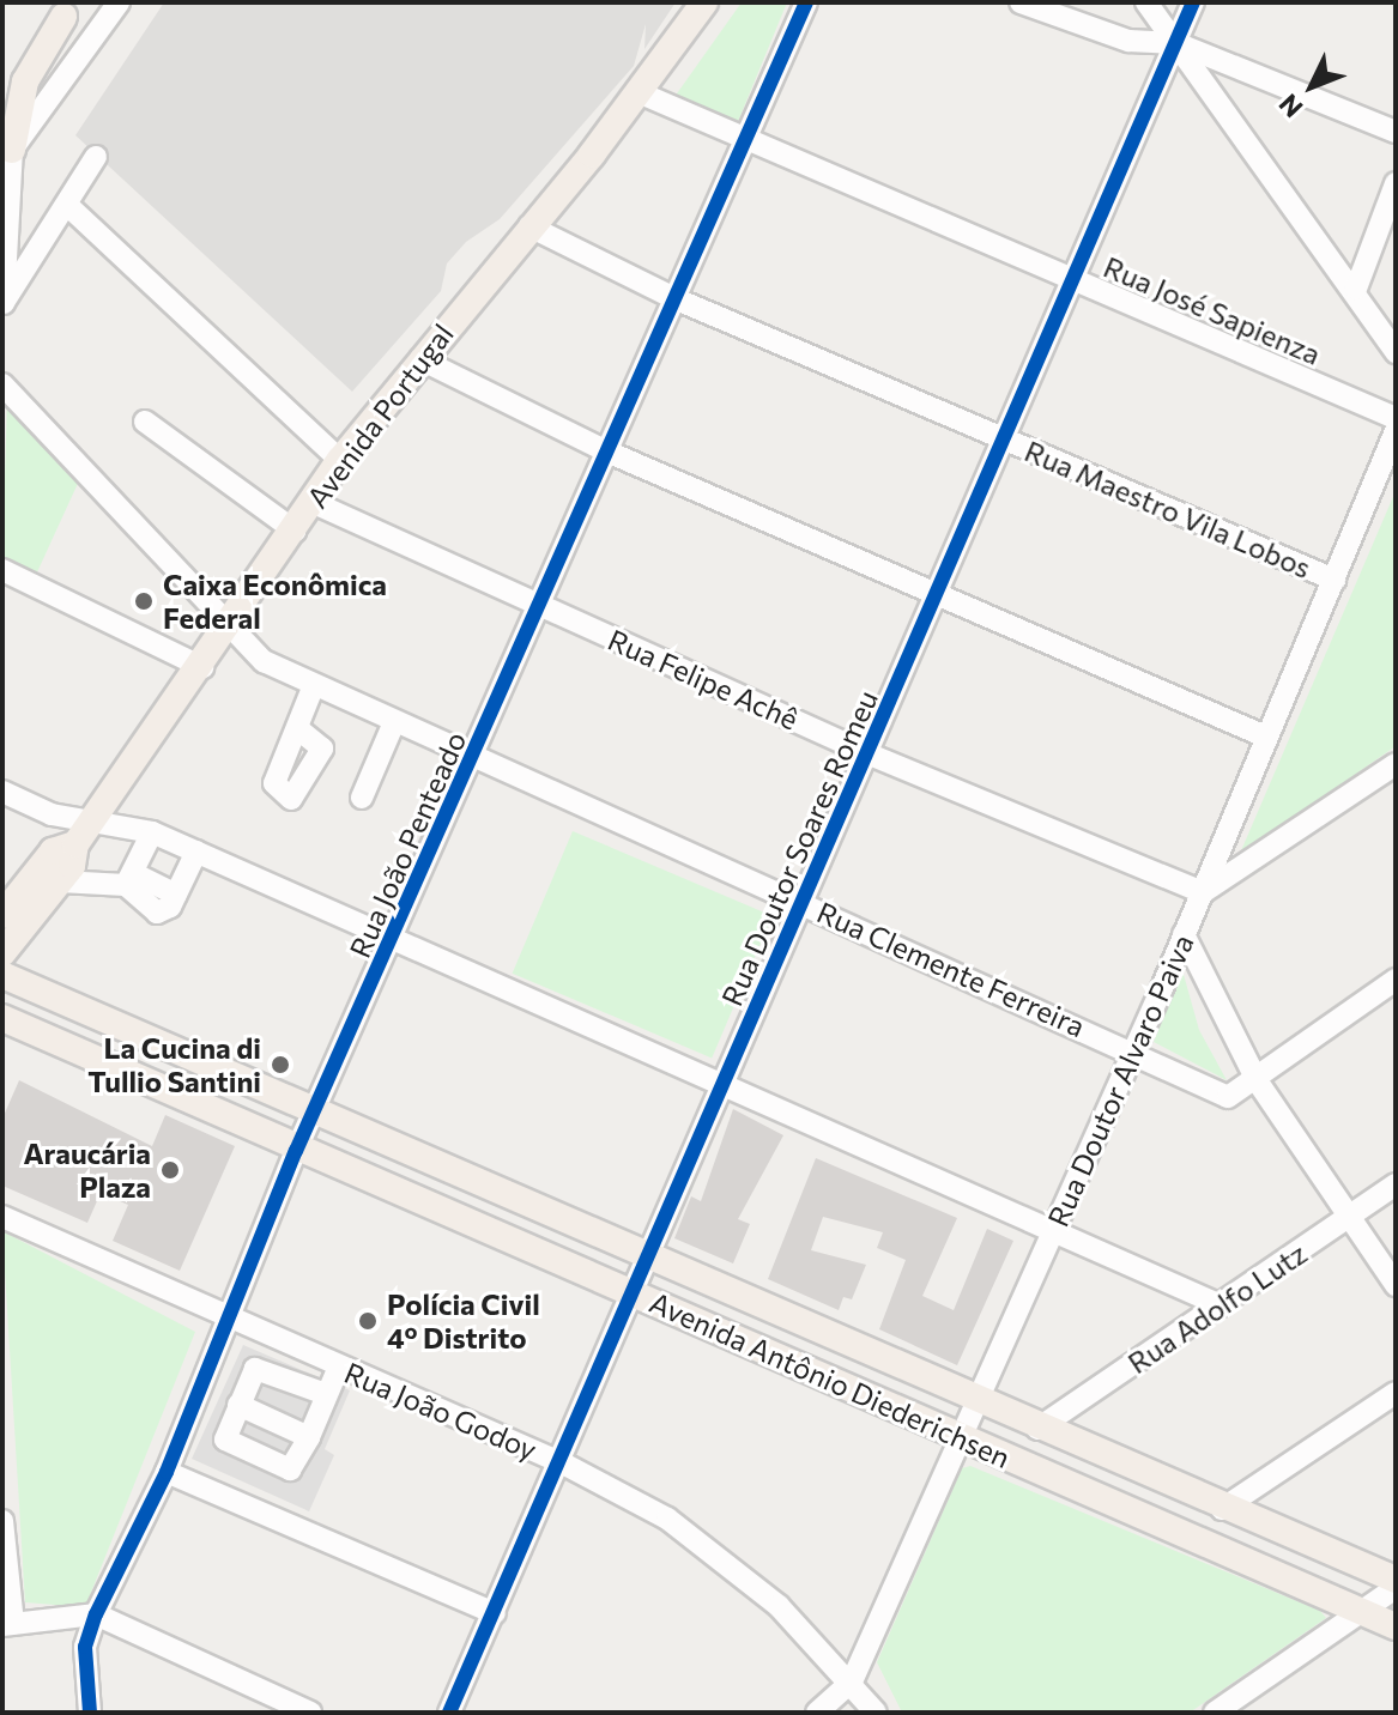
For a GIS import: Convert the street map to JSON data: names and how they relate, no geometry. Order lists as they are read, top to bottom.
{
  "streets": {
    "main road": ["Avenida Portugal", "Avenida Antônio Diederichsen"],
    "street": [
      "Rua José Sapienza",
      "Rua Maestro Vila Lobos",
      "Rua Felipe Achê",
      "Rua João Penteado",
      "Rua Doutor Soares Romeu",
      "Rua Clemente Ferreira",
      "Rua Doutor Alvaro Paiva",
      "Rua Adolfo Lutz",
      "Rua João Godoy"
    ]
  },
  "crossings": [
    ["Rua José Sapienza", "Avenida Portugal"],
    ["Rua José Sapienza", "Rua João Penteado"],
    ["Rua José Sapienza", "Rua Doutor Soares Romeu"],
    ["Avenida Portugal", "Rua Maestro Vila Lobos"],
    ["Avenida Portugal", "Rua Felipe Achê"],
    ["Avenida Portugal", "Rua Clemente Ferreira"],
    ["Rua Maestro Vila Lobos", "Rua João Penteado"],
    ["Rua Maestro Vila Lobos", "Rua Doutor Soares Romeu"],
    ["Rua Maestro Vila Lobos", "Rua Doutor Alvaro Paiva"],
    ["Rua Felipe Achê", "Rua João Penteado"],
    ["Rua Felipe Achê", "Rua Doutor Soares Romeu"],
    ["Rua Felipe Achê", "Rua Doutor Alvaro Paiva"],
    ["Rua João Penteado", "Rua Clemente Ferreira"],
    ["Rua João Penteado", "Avenida Antônio Diederichsen"],
    ["Rua João Penteado", "Rua João Godoy"],
    ["Rua Doutor Soares Romeu", "Rua Clemente Ferreira"],
    ["Rua Doutor Soares Romeu", "Avenida Antônio Diederichsen"],
    ["Rua Doutor Soares Romeu", "Rua João Godoy"],
    ["Rua Clemente Ferreira", "Rua Doutor Alvaro Paiva"],
    ["Rua Doutor Alvaro Paiva", "Avenida Antônio Diederichsen"],
    ["Rua Doutor Alvaro Paiva", "Rua João Godoy"],
    ["Rua Adolfo Lutz", "Avenida Antônio Diederichsen"]
  ],
  "places": [
    "Caixa Econômica Federal",
    "La Cucina di Tullio Santini",
    "Araucária Plaza",
    "Polícia Civil 4º Distrito"
  ],
  "north": "bottom left"
}
